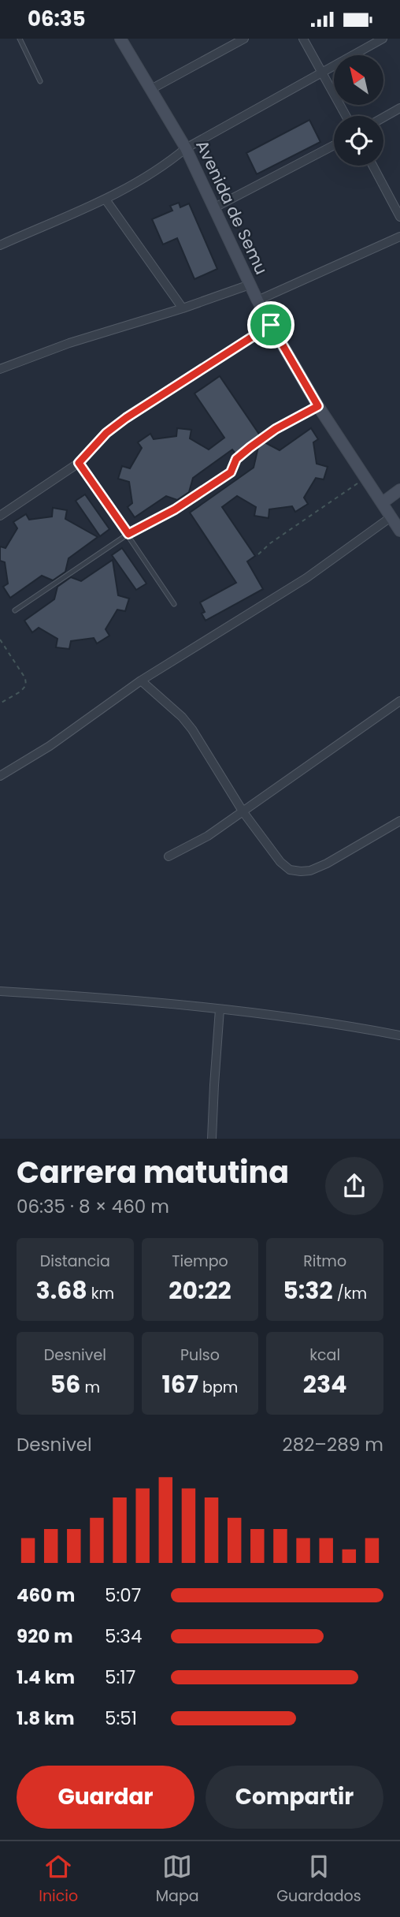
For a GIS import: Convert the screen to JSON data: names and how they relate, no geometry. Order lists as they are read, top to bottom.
{
  "streets": {
    "main road": ["Avenida de Semu"]
  },
  "north": "top left",
  "page": {
    "status": "06:35",
    "heading": ["Carrera matutina", "06:35 · 8 × 460 m"],
    "stats": [
      ["Distancia", "3.68 km"],
      ["Tiempo", "20:22"],
      ["Ritmo", "5:32 /km"],
      ["Desnivel", "56 m"],
      ["Pulso", "167 bpm"],
      ["kcal", "234"]
    ],
    "chart": ["Desnivel", "282–289 m"],
    "list": [
      {
        "name": "460 m",
        "note": "5:07"
      },
      {
        "name": "920 m",
        "note": "5:34"
      },
      {
        "name": "1.4 km",
        "note": "5:17"
      },
      {
        "name": "1.8 km",
        "note": "5:51"
      }
    ],
    "buttons": ["Guardar", "Compartir"],
    "tabs": ["Inicio", "Mapa", "Guardados"]
  }
}
